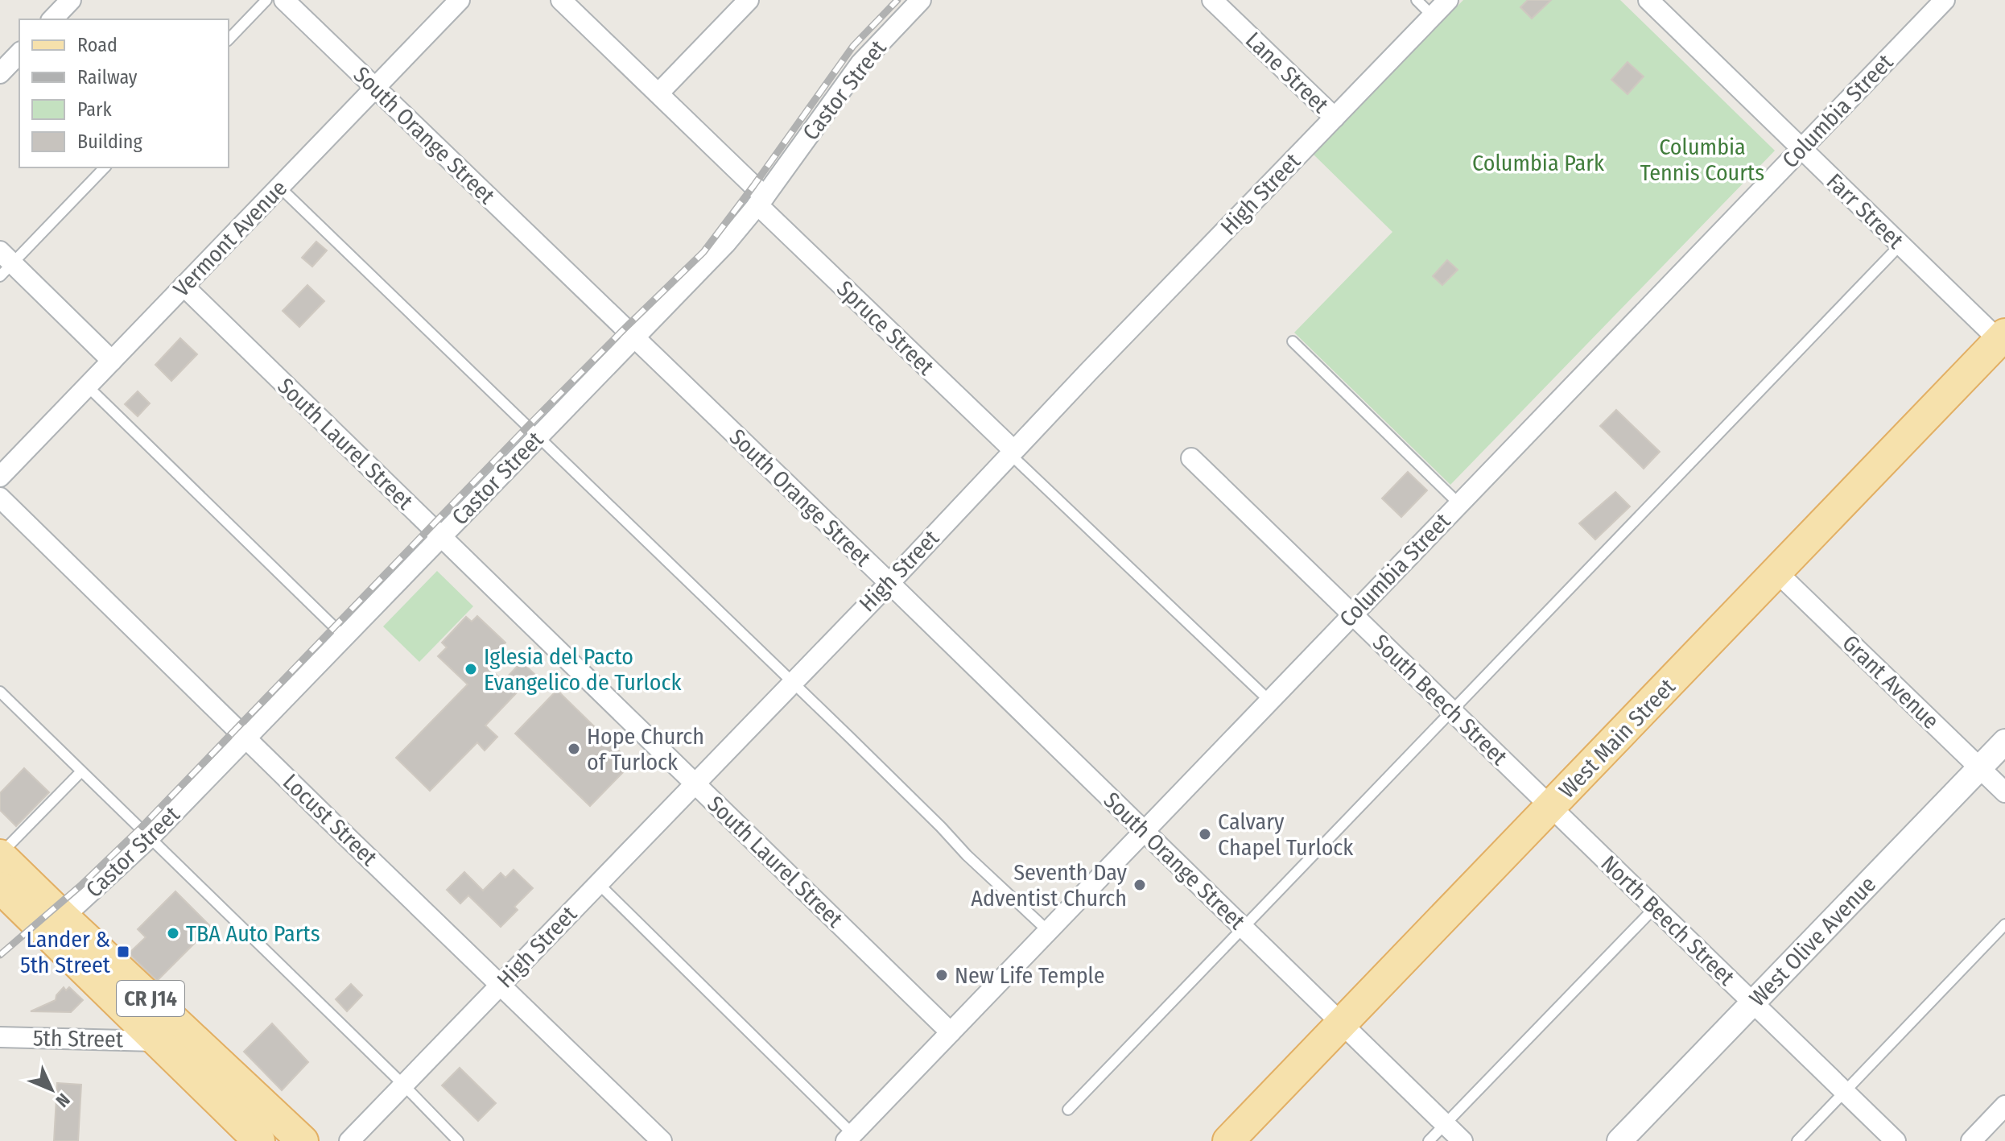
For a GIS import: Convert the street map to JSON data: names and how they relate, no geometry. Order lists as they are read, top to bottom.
{
  "streets": {
    "main road": ["West Main Street", "CR J14"],
    "street": [
      "Lane Street",
      "Castor Street",
      "Columbia Street",
      "South Orange Street",
      "High Street",
      "Farr Street",
      "Vermont Avenue",
      "Spruce Street",
      "South Laurel Street",
      "Grant Avenue",
      "South Beech Street",
      "Locust Street",
      "North Beech Street",
      "West Olive Avenue",
      "5th Street"
    ]
  },
  "crossings": [
    ["Lane Street", "High Street"],
    ["Castor Street", "South Orange Street"],
    ["Castor Street", "Spruce Street"],
    ["Castor Street", "South Laurel Street"],
    ["Castor Street", "Locust Street"],
    ["Castor Street", "CR J14"],
    ["Columbia Street", "South Orange Street"],
    ["Columbia Street", "Farr Street"],
    ["Columbia Street", "South Laurel Street"],
    ["Columbia Street", "South Beech Street"],
    ["South Orange Street", "High Street"],
    ["South Orange Street", "Vermont Avenue"],
    ["South Orange Street", "West Main Street"],
    ["High Street", "Spruce Street"],
    ["High Street", "South Laurel Street"],
    ["High Street", "Locust Street"],
    ["Farr Street", "West Main Street"],
    ["Vermont Avenue", "South Laurel Street"],
    ["Grant Avenue", "West Main Street"],
    ["Grant Avenue", "West Olive Avenue"],
    ["South Beech Street", "West Main Street"],
    ["South Beech Street", "North Beech Street"],
    ["West Main Street", "North Beech Street"],
    ["North Beech Street", "West Olive Avenue"],
    ["CR J14", "5th Street"]
  ],
  "parks": ["Columbia Tennis Courts", "Columbia Park"],
  "places": {
    "other": [
      "Iglesia del Pacto Evangelico de Turlock",
      "Hope Church of Turlock",
      "Calvary Chapel Turlock",
      "Seventh Day Adventist Church",
      "TBA Auto Parts",
      "New Life Temple"
    ],
    "transit": ["Lander & 5th Street"]
  },
  "legend": [
    "Road",
    "Railway",
    "Park",
    "Building"
  ],
  "north": "bottom right"
}
